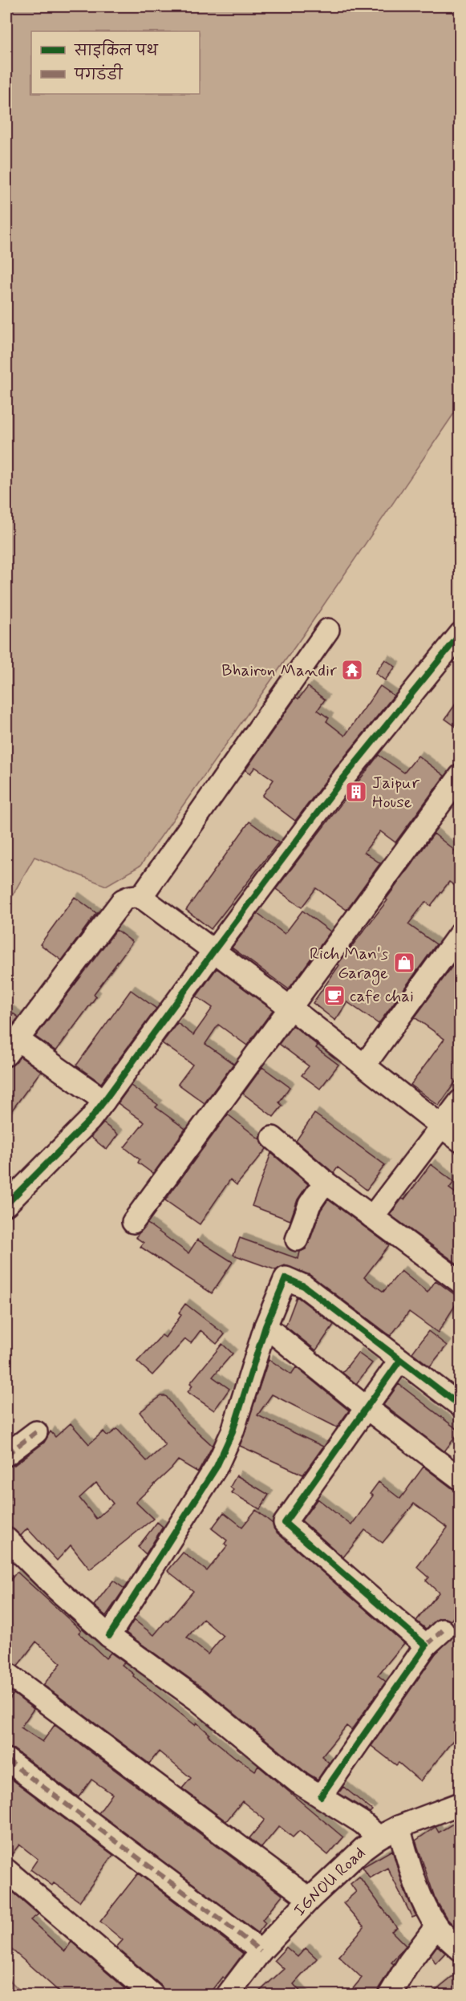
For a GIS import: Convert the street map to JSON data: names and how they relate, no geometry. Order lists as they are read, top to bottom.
{
  "streets": {
    "street": ["IGNOU Road"]
  },
  "places": {
    "temple": ["Bhairon Mandir"],
    "building": ["Jaipur House"],
    "shop": ["Rich Man's Garage"],
    "cafe": ["cafe chai"]
  },
  "legend": ["साइकिल पथ", "पगडंडी"]
}
